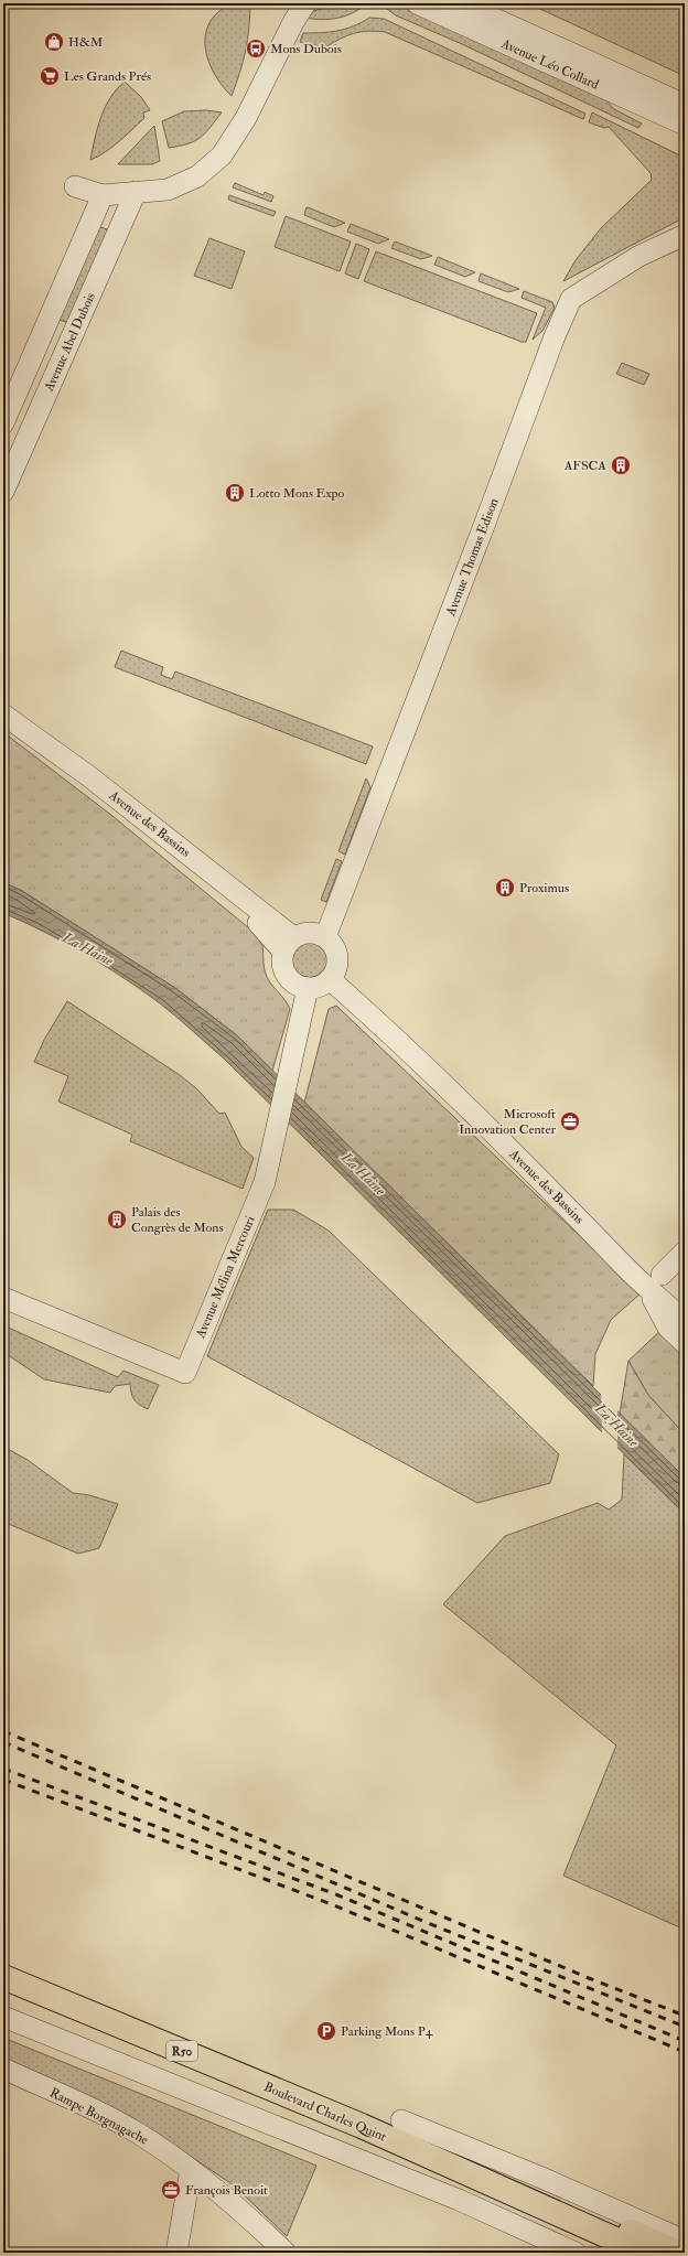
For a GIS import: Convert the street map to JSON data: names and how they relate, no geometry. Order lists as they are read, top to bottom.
{
  "streets": {
    "highway": ["R50", "Boulevard Charles Quint"],
    "street": [
      "Avenue Léo Collard",
      "Avenue Abel Dubois",
      "Avenue Thomas Edison",
      "Avenue des Bassins",
      "Avenue Mélina Mercouri",
      "Rampe Borgnagache"
    ]
  },
  "crossings": [
    ["Avenue Thomas Edison", "Avenue des Bassins"],
    ["Avenue Thomas Edison", "Avenue Mélina Mercouri"],
    ["Avenue des Bassins", "Avenue Mélina Mercouri"]
  ],
  "water": ["La Haine"],
  "places": {
    "shop": ["H&M"],
    "bus stop": ["Mons Dubois"],
    "supermarket": ["Les Grands Prés"],
    "building": [
      "AFSCA",
      "Lotto Mons Expo",
      "Proximus",
      "Palais des Congrès de Mons"
    ],
    "office": ["Microsoft Innovation Center", "François Benoit"],
    "parking": ["Parking Mons P4"]
  }
}
